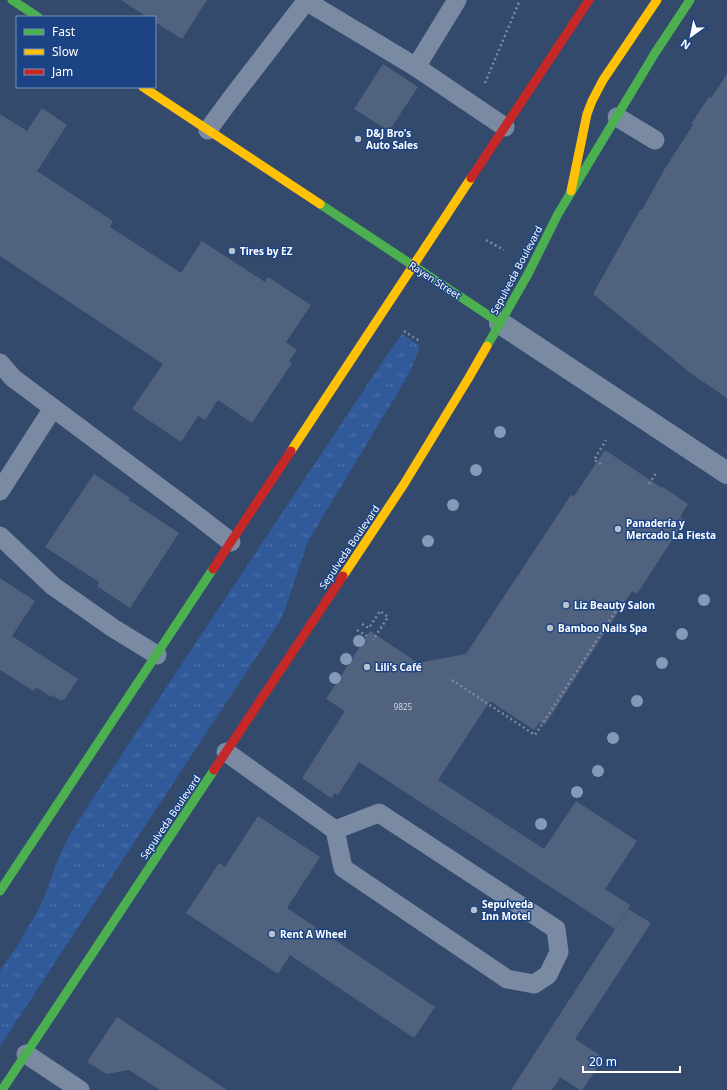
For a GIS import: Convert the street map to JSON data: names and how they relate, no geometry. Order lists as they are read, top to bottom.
{
  "streets": {
    "main road": ["Sepulveda Boulevard", "Rayen Street"]
  },
  "crossings": [
    ["Sepulveda Boulevard", "Rayen Street"]
  ],
  "places": [
    "D&J Bro's Auto Sales",
    "Tires by EZ",
    "Panadería y Mercado La Fiesta",
    "Liz Beauty Salon",
    "Bamboo Nails Spa",
    "Lili's Café",
    "Sepulveda Inn Motel",
    "Rent A Wheel"
  ],
  "house_numbers": ["9825"],
  "legend": ["Fast", "Slow", "Jam"],
  "scale_bar": "20 m",
  "north": "bottom left"
}
